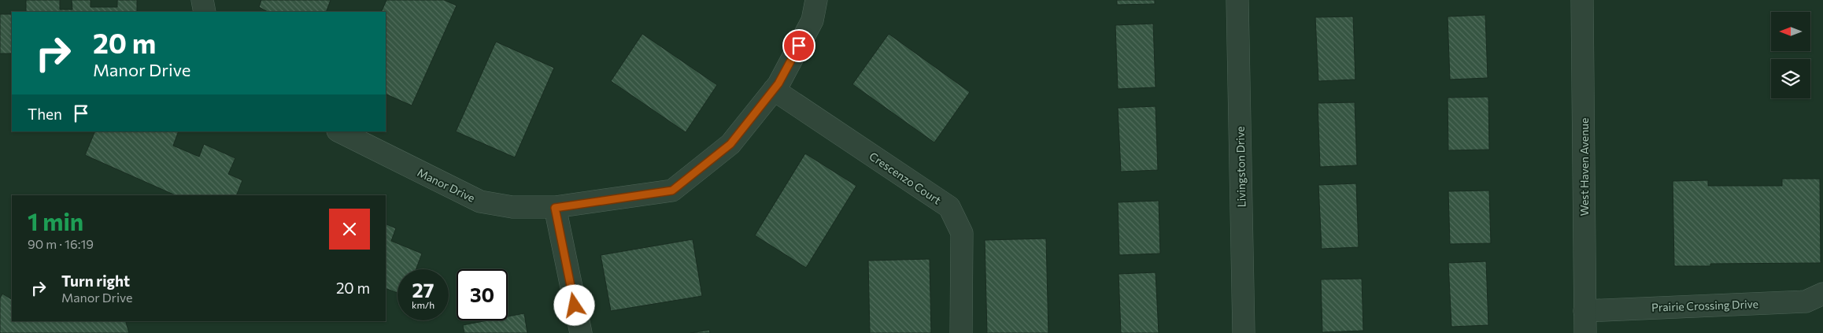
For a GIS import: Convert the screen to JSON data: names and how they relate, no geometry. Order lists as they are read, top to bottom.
{
  "streets": {
    "street": [
      "Livingston Drive",
      "West Haven Avenue",
      "Crescenzo Court",
      "Manor Drive",
      "Prairie Crossing Drive"
    ]
  },
  "crossings": [
    ["West Haven Avenue", "Prairie Crossing Drive"],
    ["Crescenzo Court", "Manor Drive"]
  ],
  "north": "left",
  "page": {
    "turn": ["20 m", "Manor Drive"],
    "then": "Then",
    "heading": ["1 min", "90 m · 16:19"],
    "list": [
      {
        "name": "Turn right",
        "note": "Manor Drive",
        "value": "20 m"
      }
    ],
    "speed": "27 km/h",
    "limit": "30"
  }
}
